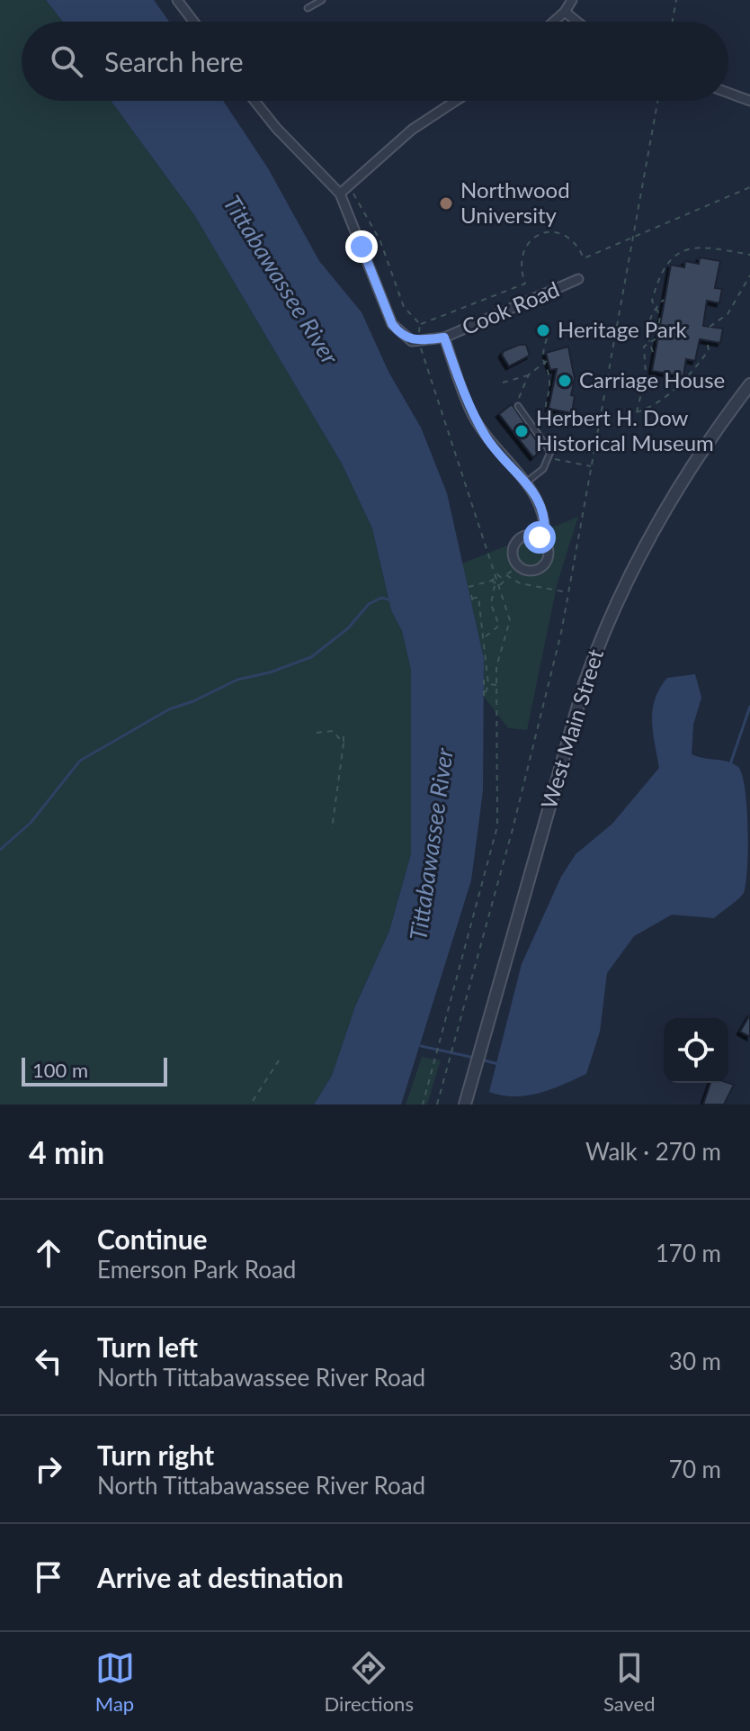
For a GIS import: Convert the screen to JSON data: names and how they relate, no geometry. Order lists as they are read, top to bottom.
{
  "streets": {
    "street": ["Cook Road", "West Main Street"]
  },
  "water": ["Tittabawassee River"],
  "places": [
    "Northwood University",
    "Heritage Park",
    "Carriage House",
    "Herbert H. Dow Historical Museum"
  ],
  "scale_bar": "100 m",
  "page": {
    "search": "Search here",
    "scale": "100 m",
    "heading": ["4 min", "Walk · 270 m"],
    "list": [
      ["Continue", "Emerson Park Road", "170 m"],
      ["Turn left", "North Tittabawassee River Road", "30 m"],
      ["Turn right", "North Tittabawassee River Road", "70 m"],
      "Arrive at destination"
    ],
    "nav": ["Map", "Directions", "Saved"]
  }
}
